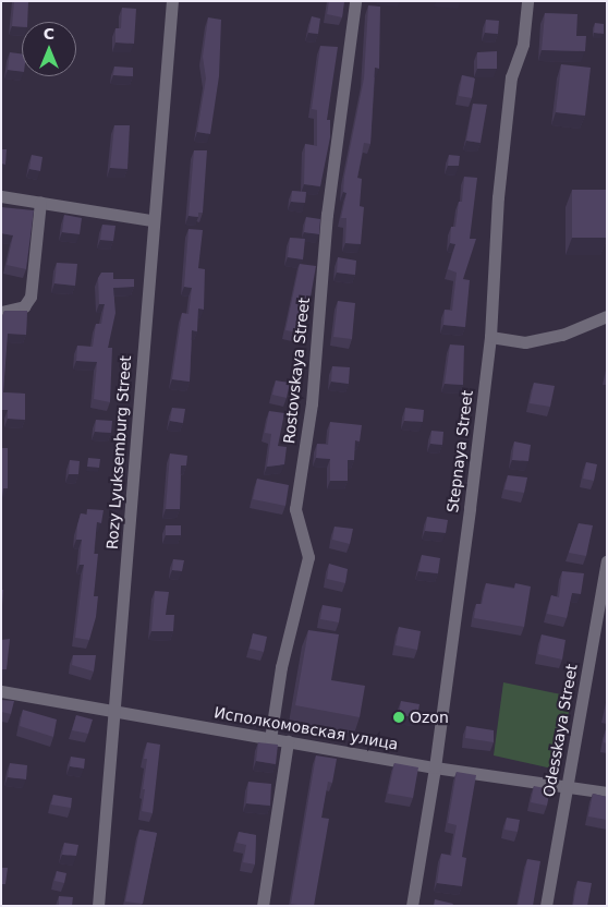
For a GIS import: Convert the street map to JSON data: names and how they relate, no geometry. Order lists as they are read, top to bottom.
{
  "streets": {
    "street": [
      "Rostovskaya Street",
      "Stepnaya Street",
      "Rozy Lyuksemburg Street",
      "Исполкомовская улица",
      "Odesskaya Street"
    ]
  },
  "crossings": [
    ["Rostovskaya Street", "Исполкомовская улица"],
    ["Stepnaya Street", "Исполкомовская улица"],
    ["Rozy Lyuksemburg Street", "Исполкомовская улица"],
    ["Исполкомовская улица", "Odesskaya Street"]
  ],
  "places": ["Ozon"],
  "north": "top"
}
